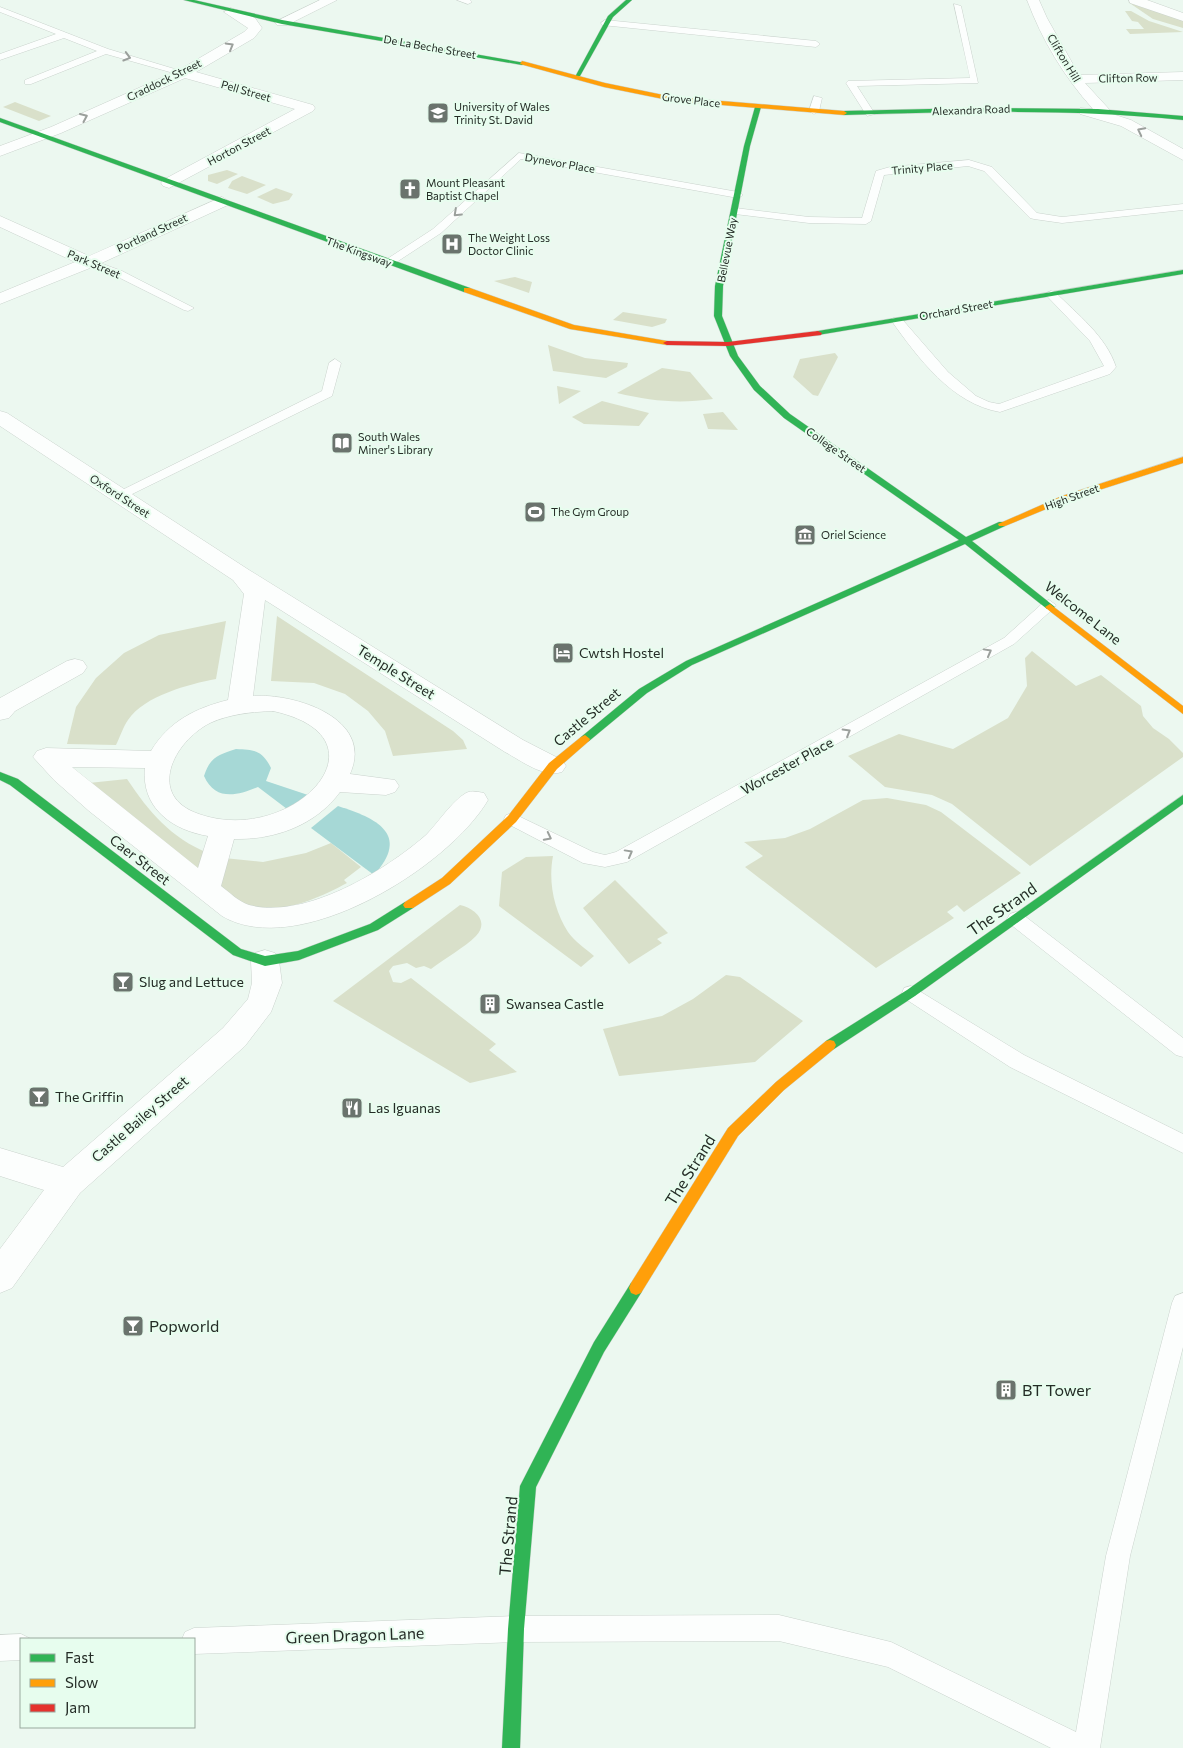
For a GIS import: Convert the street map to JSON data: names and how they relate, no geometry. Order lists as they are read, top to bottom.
{
  "streets": {
    "main road": [
      "De La Beche Street",
      "Grove Place",
      "Alexandra Road",
      "Bellevue Way",
      "The Kingsway",
      "Orchard Street",
      "College Street",
      "High Street",
      "Welcome Lane",
      "Castle Street",
      "Caer Street",
      "The Strand"
    ],
    "street": [
      "Clifton Hill",
      "Clifton Row",
      "Craddock Street",
      "Pell Street",
      "Horton Street",
      "Portland Street",
      "Park Street",
      "Oxford Street",
      "Temple Street",
      "Castle Bailey Street"
    ],
    "lane": [
      "Dynevor Place",
      "Trinity Place",
      "Worcester Place",
      "Green Dragon Lane"
    ]
  },
  "crossings": [
    ["De La Beche Street", "Craddock Street"],
    ["De La Beche Street", "Grove Place"],
    ["Clifton Hill", "Clifton Row"],
    ["Clifton Hill", "Alexandra Road"],
    ["Craddock Street", "Pell Street"],
    ["Craddock Street", "The Kingsway"],
    ["Pell Street", "Horton Street"],
    ["Grove Place", "Alexandra Road"],
    ["Grove Place", "Bellevue Way"],
    ["Alexandra Road", "Bellevue Way"],
    ["Horton Street", "The Kingsway"],
    ["Dynevor Place", "Bellevue Way"],
    ["Dynevor Place", "The Kingsway"],
    ["Trinity Place", "Bellevue Way"],
    ["Portland Street", "The Kingsway"],
    ["Portland Street", "Park Street"],
    ["Bellevue Way", "The Kingsway"],
    ["Bellevue Way", "Orchard Street"],
    ["Bellevue Way", "College Street"],
    ["The Kingsway", "Orchard Street"],
    ["The Kingsway", "College Street"],
    ["Orchard Street", "College Street"],
    ["College Street", "High Street"],
    ["College Street", "Welcome Lane"],
    ["College Street", "Castle Street"],
    ["Oxford Street", "Temple Street"],
    ["High Street", "Welcome Lane"],
    ["High Street", "Castle Street"],
    ["Welcome Lane", "Castle Street"],
    ["Welcome Lane", "Worcester Place"],
    ["Temple Street", "Castle Street"],
    ["Castle Street", "Worcester Place"],
    ["Castle Street", "Caer Street"],
    ["Castle Street", "Castle Bailey Street"],
    ["Caer Street", "Castle Bailey Street"],
    ["The Strand", "Green Dragon Lane"]
  ],
  "one_way": ["Craddock Street", "Worcester Place"],
  "places": {
    "school or university": ["University of Wales Trinity St. David"],
    "church": ["Mount Pleasant Baptist Chapel"],
    "hospital": ["The Weight Loss Doctor Clinic"],
    "library": ["South Wales Miner's Library"],
    "sports": ["The Gym Group"],
    "museum": ["Oriel Science"],
    "hotel": ["Cwtsh Hostel"],
    "bar": ["Slug and Lettuce", "The Griffin", "Popworld"],
    "building": ["Swansea Castle", "BT Tower"],
    "restaurant": ["Las Iguanas"]
  },
  "legend": ["Fast", "Slow", "Jam"]
}
